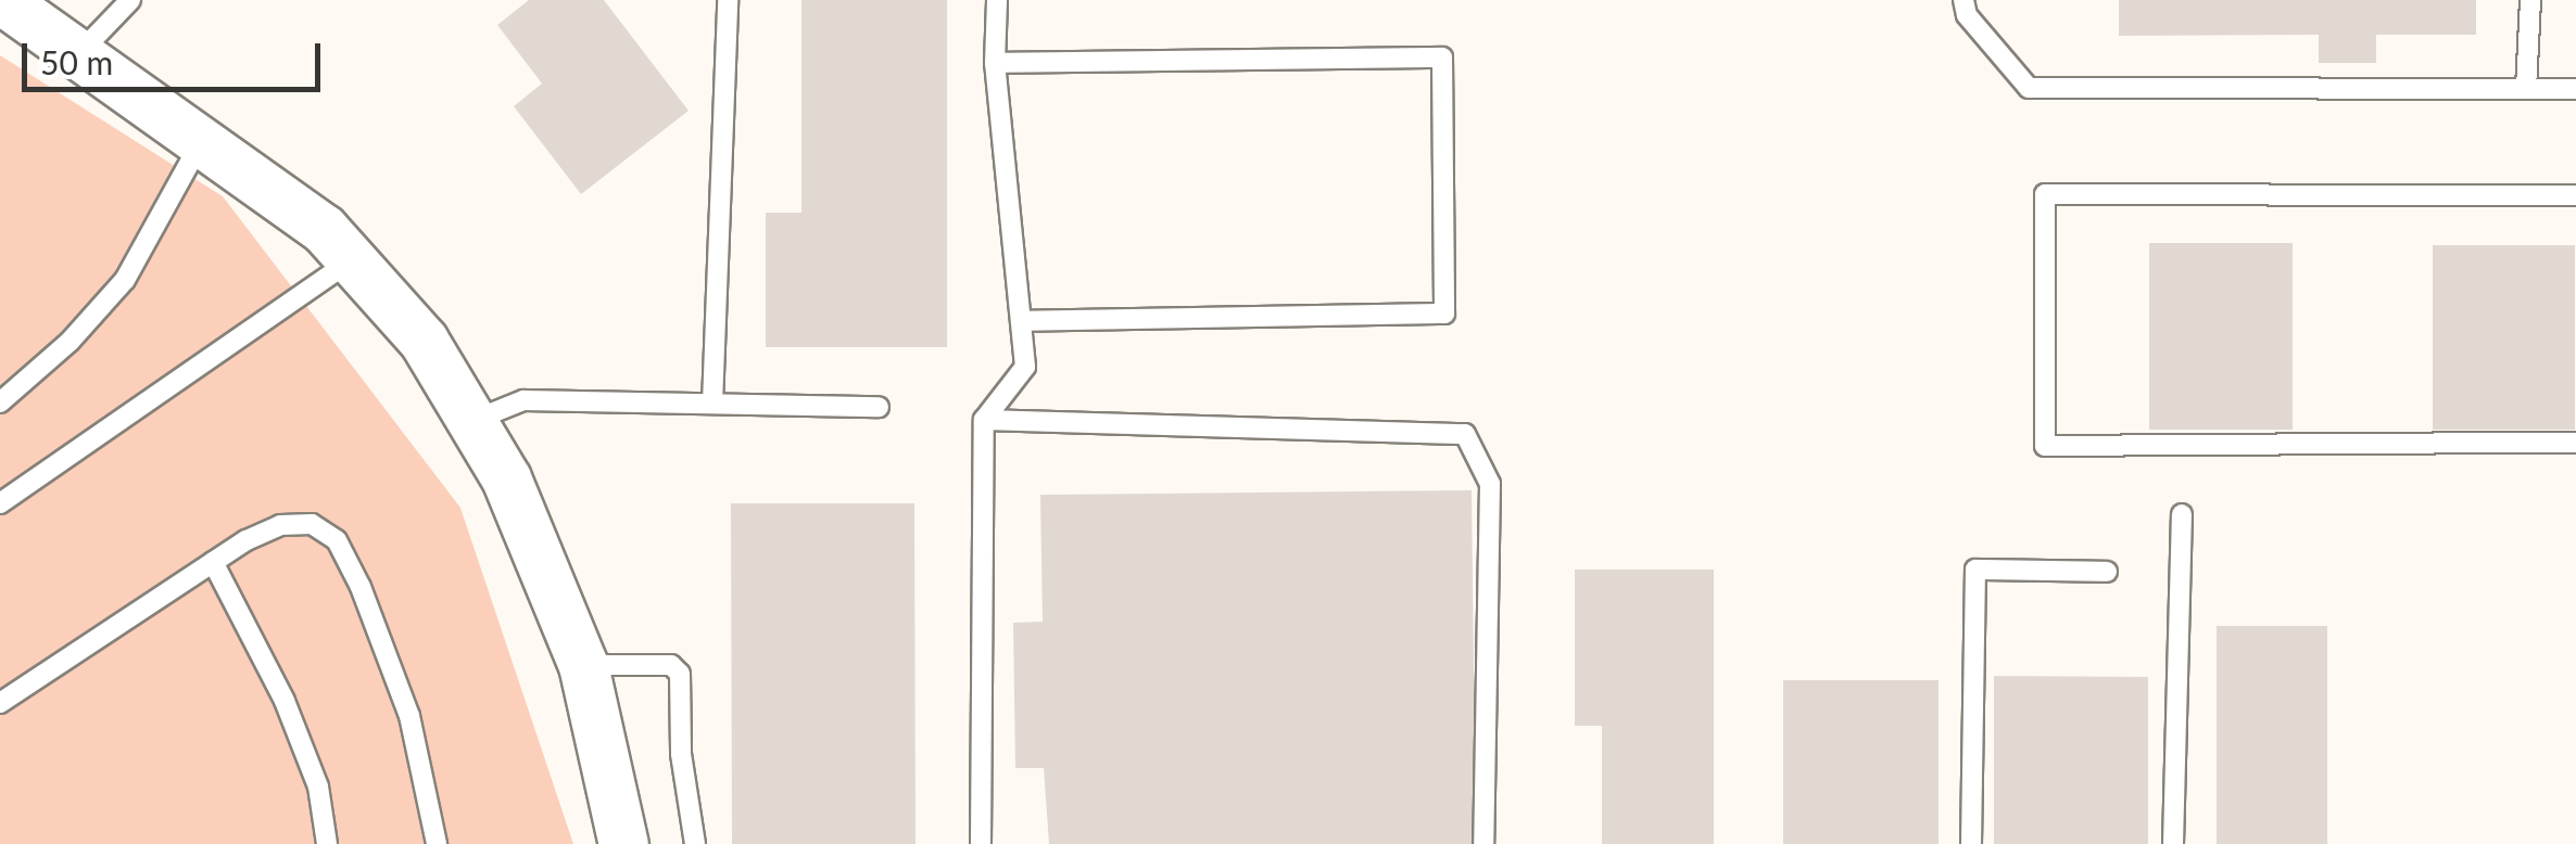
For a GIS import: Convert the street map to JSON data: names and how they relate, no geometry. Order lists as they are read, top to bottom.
{
  "scale_bar": "50 m"
}
